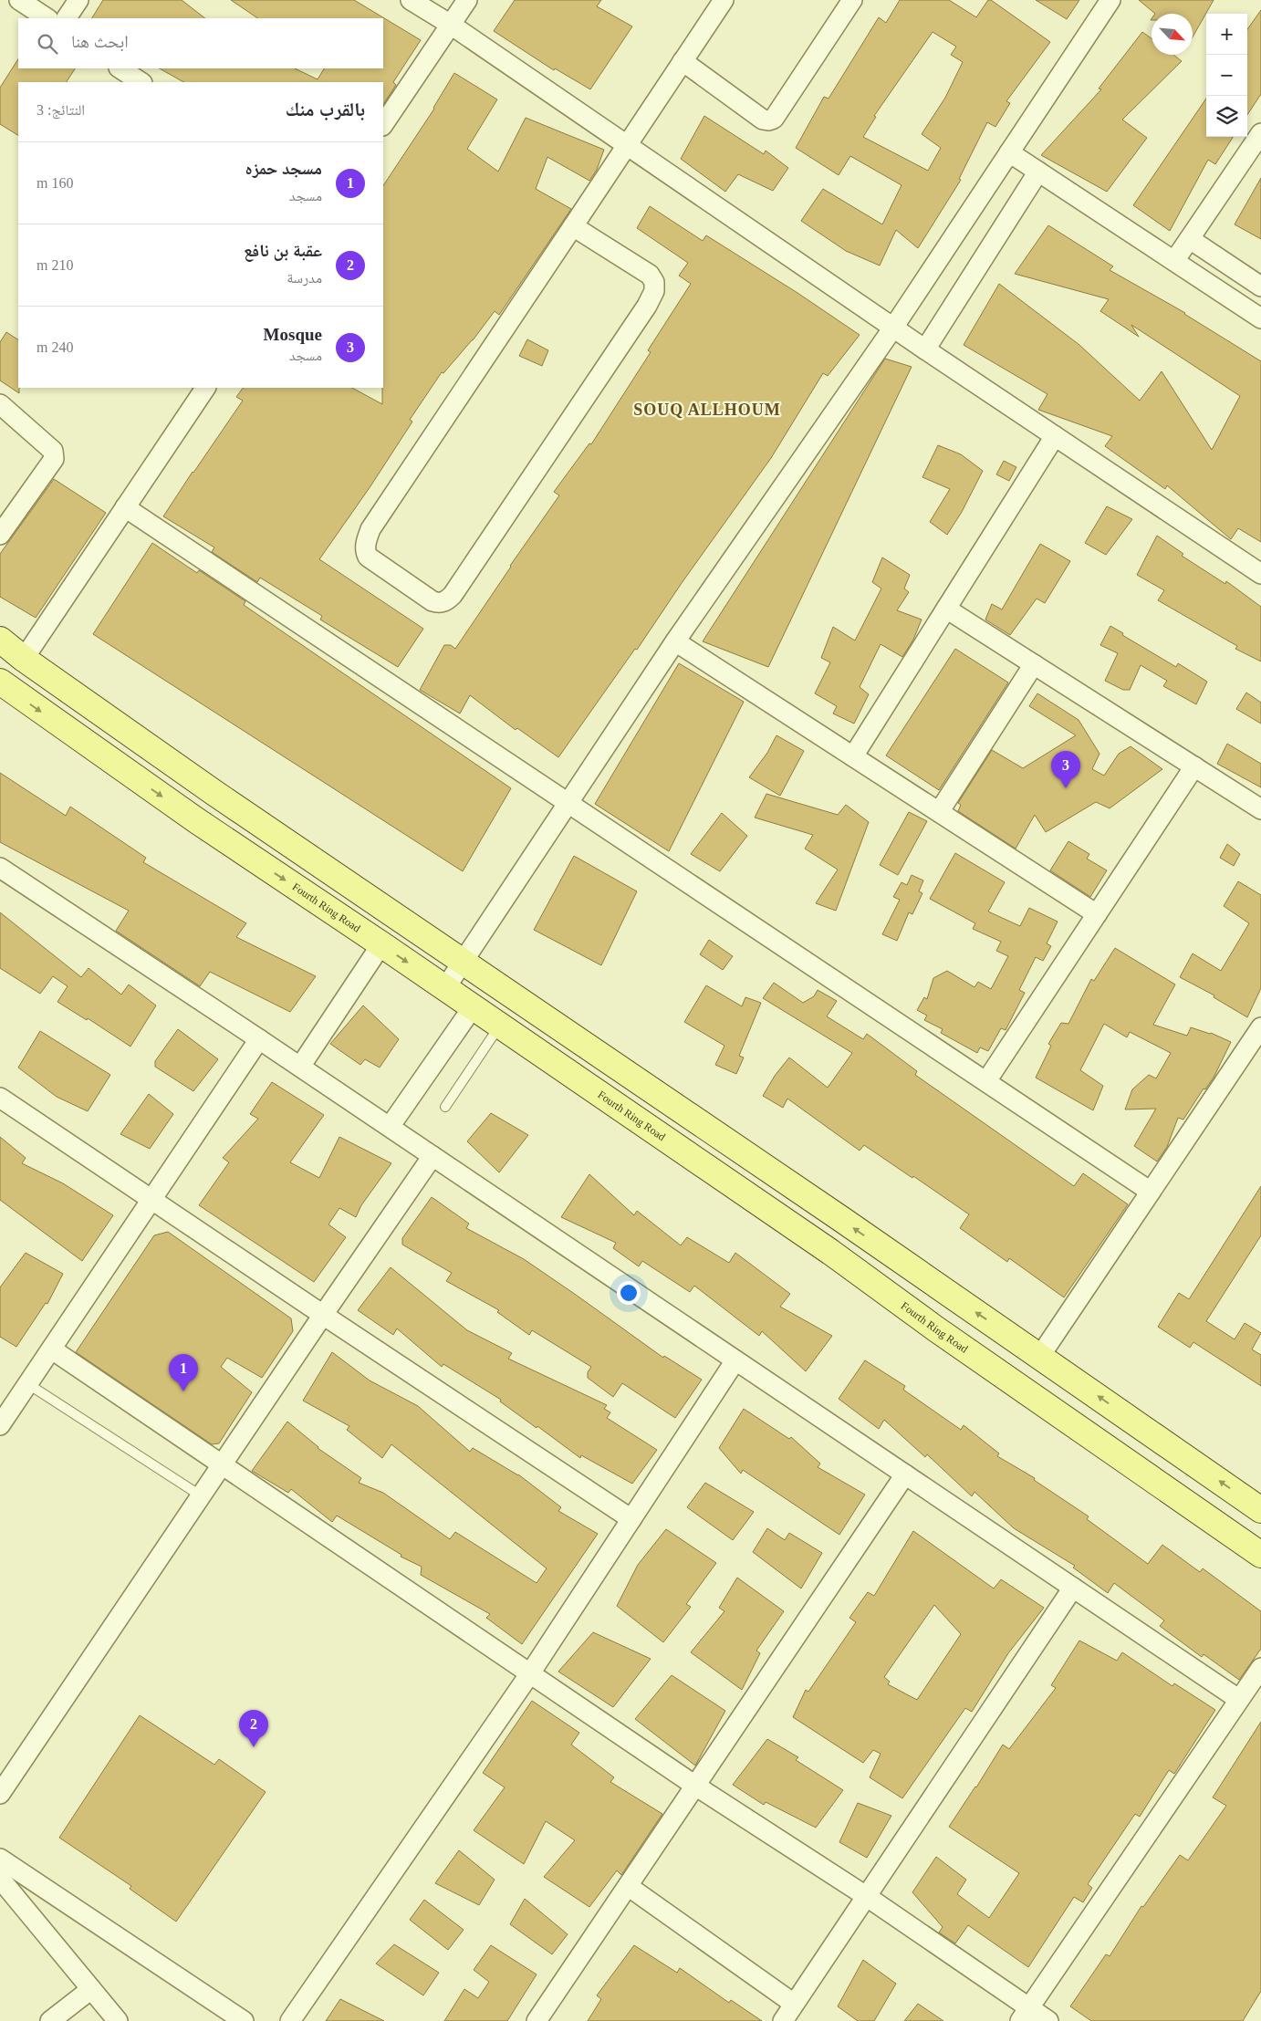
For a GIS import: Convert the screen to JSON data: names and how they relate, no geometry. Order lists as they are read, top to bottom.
{
  "streets": {
    "main road": ["Fourth Ring Road"]
  },
  "districts": ["SOUQ ALLHOUM"],
  "north": "bottom right",
  "page": {
    "map_buttons": ["+", "−"],
    "search": "ابحث هنا",
    "heading": ["بالقرب منك", "النتائج: 3"],
    "list": [
      {
        "mark": "1",
        "name": "مسجد حمزه",
        "note": "مسجد",
        "value": "160 m"
      },
      {
        "mark": "2",
        "name": "عقبة بن نافع",
        "note": "مدرسة",
        "value": "210 m"
      },
      {
        "mark": "3",
        "name": "Mosque",
        "note": "مسجد",
        "value": "240 m"
      }
    ],
    "pins": ["3", "1", "2"]
  }
}
